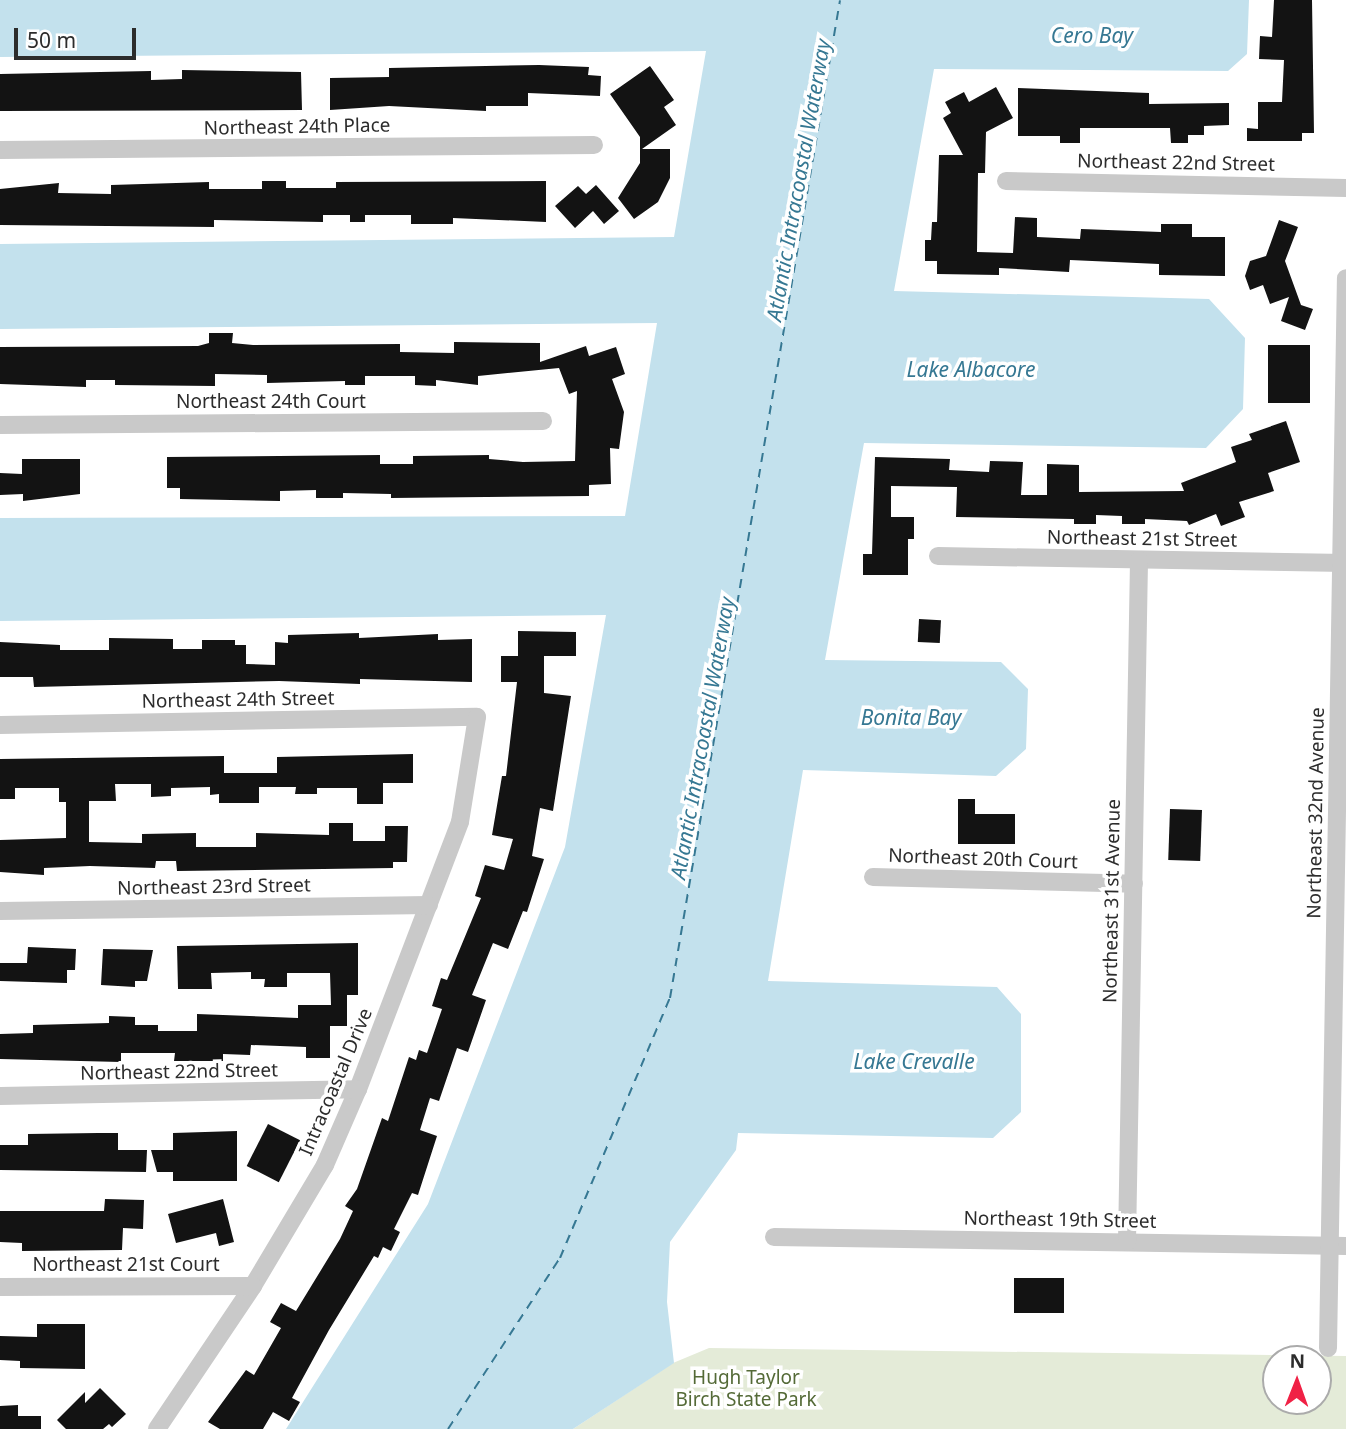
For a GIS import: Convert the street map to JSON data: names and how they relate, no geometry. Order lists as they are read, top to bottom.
{
  "streets": {
    "street": [
      "Northeast 24th Place",
      "Northeast 22nd Street",
      "Northeast 24th Court",
      "Northeast 21st Street",
      "Northeast 24th Street",
      "Northeast 32nd Avenue",
      "Northeast 20th Court",
      "Northeast 23rd Street",
      "Northeast 31st Avenue",
      "Intracoastal Drive",
      "Northeast 19th Street",
      "Northeast 21st Court"
    ]
  },
  "crossings": [
    ["Northeast 22nd Street", "Intracoastal Drive"],
    ["Northeast 21st Street", "Northeast 32nd Avenue"],
    ["Northeast 21st Street", "Northeast 31st Avenue"],
    ["Northeast 24th Street", "Intracoastal Drive"],
    ["Northeast 32nd Avenue", "Northeast 19th Street"],
    ["Northeast 20th Court", "Northeast 31st Avenue"],
    ["Northeast 23rd Street", "Intracoastal Drive"],
    ["Northeast 31st Avenue", "Northeast 19th Street"],
    ["Intracoastal Drive", "Northeast 21st Court"]
  ],
  "water": [
    "Cero Bay",
    "Atlantic Intracoastal Waterway",
    "Lake Albacore",
    "Bonita Bay",
    "Lake Crevalle"
  ],
  "parks": ["Hugh Taylor Birch State Park"],
  "scale_bar": "50 m",
  "north": "top"
}
